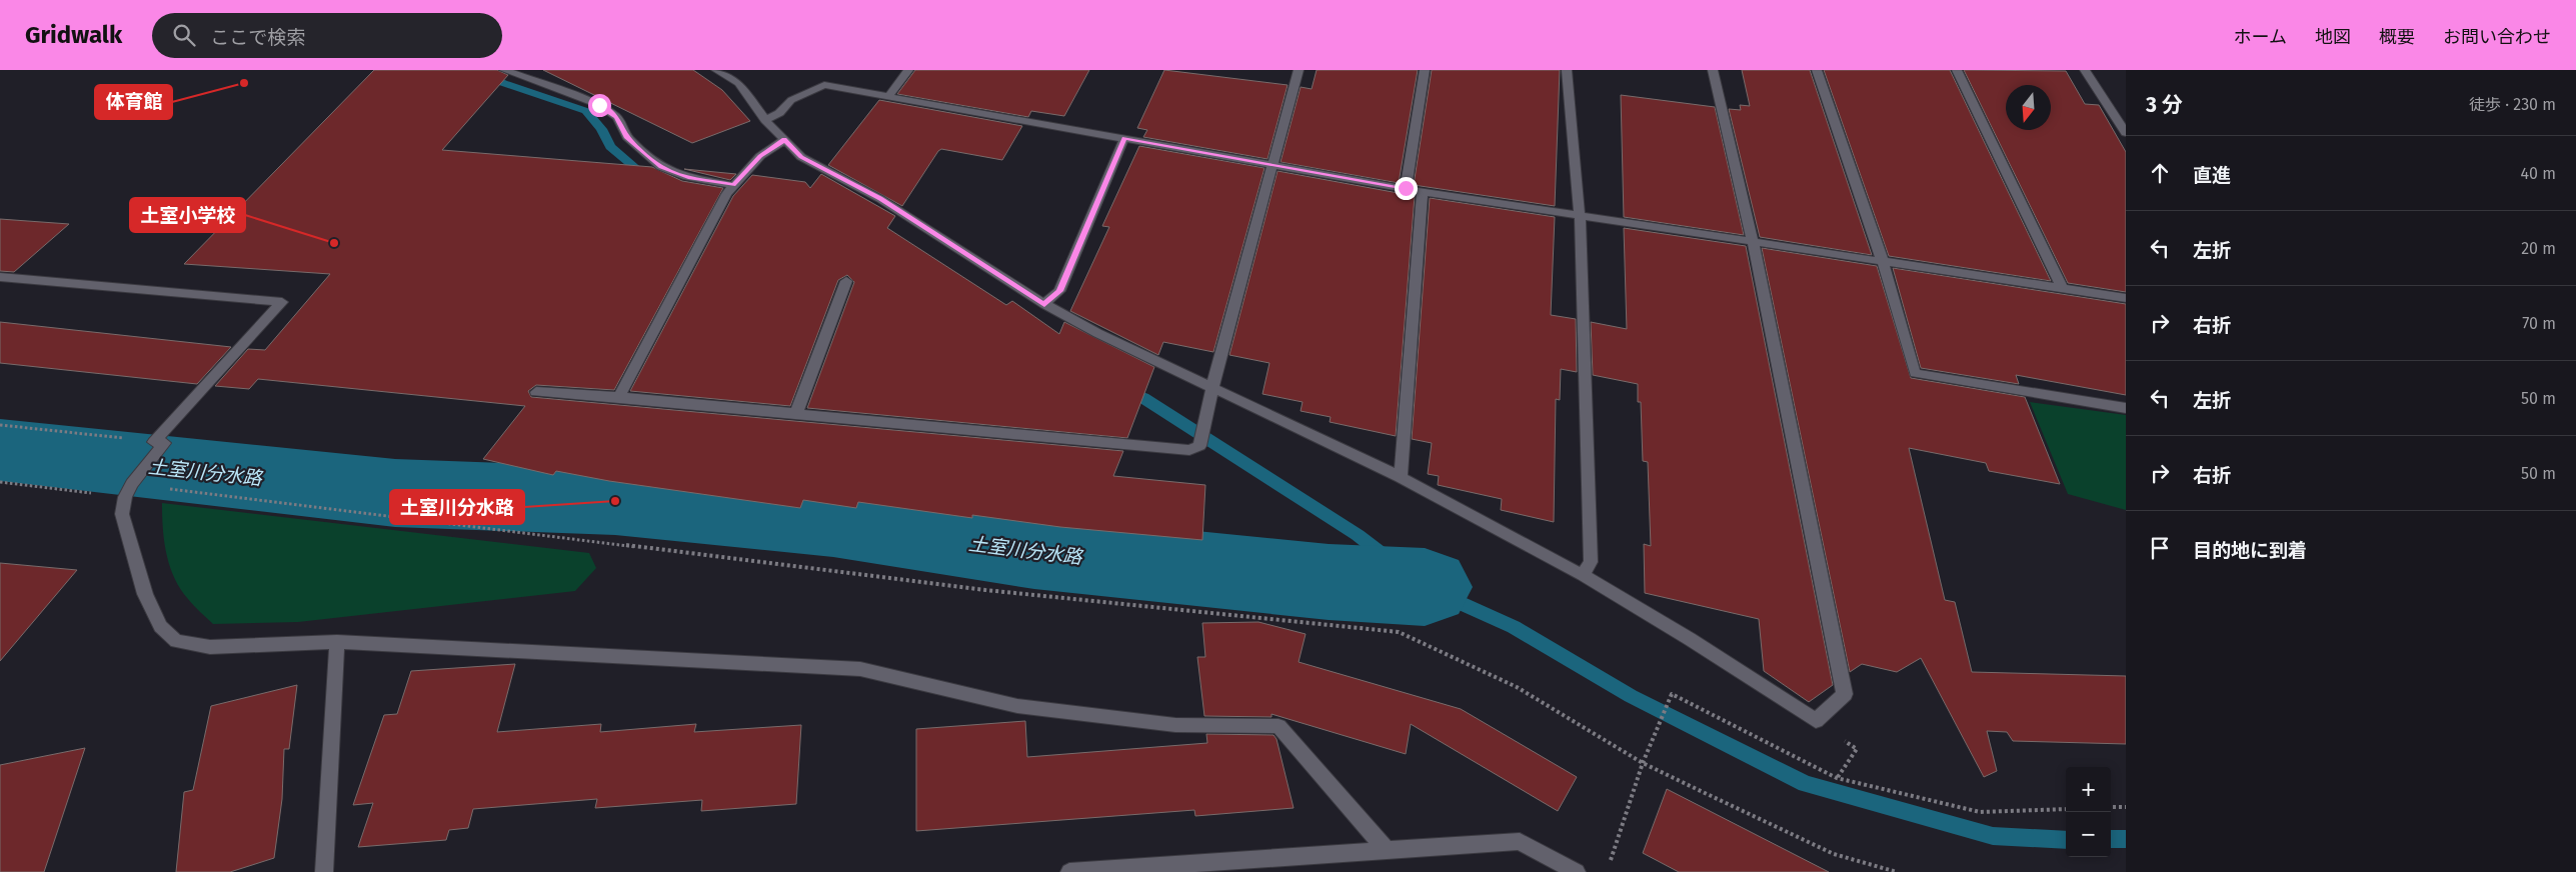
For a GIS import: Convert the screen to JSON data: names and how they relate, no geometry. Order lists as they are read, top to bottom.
{
  "water": ["土室川分水路"],
  "places": ["体育館", "土室小学校", "土室川分水路"],
  "north": "bottom",
  "page": {
    "header": "Gridwalk",
    "search": "ここで検索",
    "nav": [
      "ホーム",
      "地図",
      "概要",
      "お問い合わせ"
    ],
    "heading": ["3 分", "徒歩 · 230 m"],
    "list": [
      ["直進", "40 m"],
      ["左折", "20 m"],
      ["右折", "70 m"],
      ["左折", "50 m"],
      ["右折", "50 m"],
      "目的地に到着"
    ],
    "map_buttons": ["+", "−"]
  }
}
